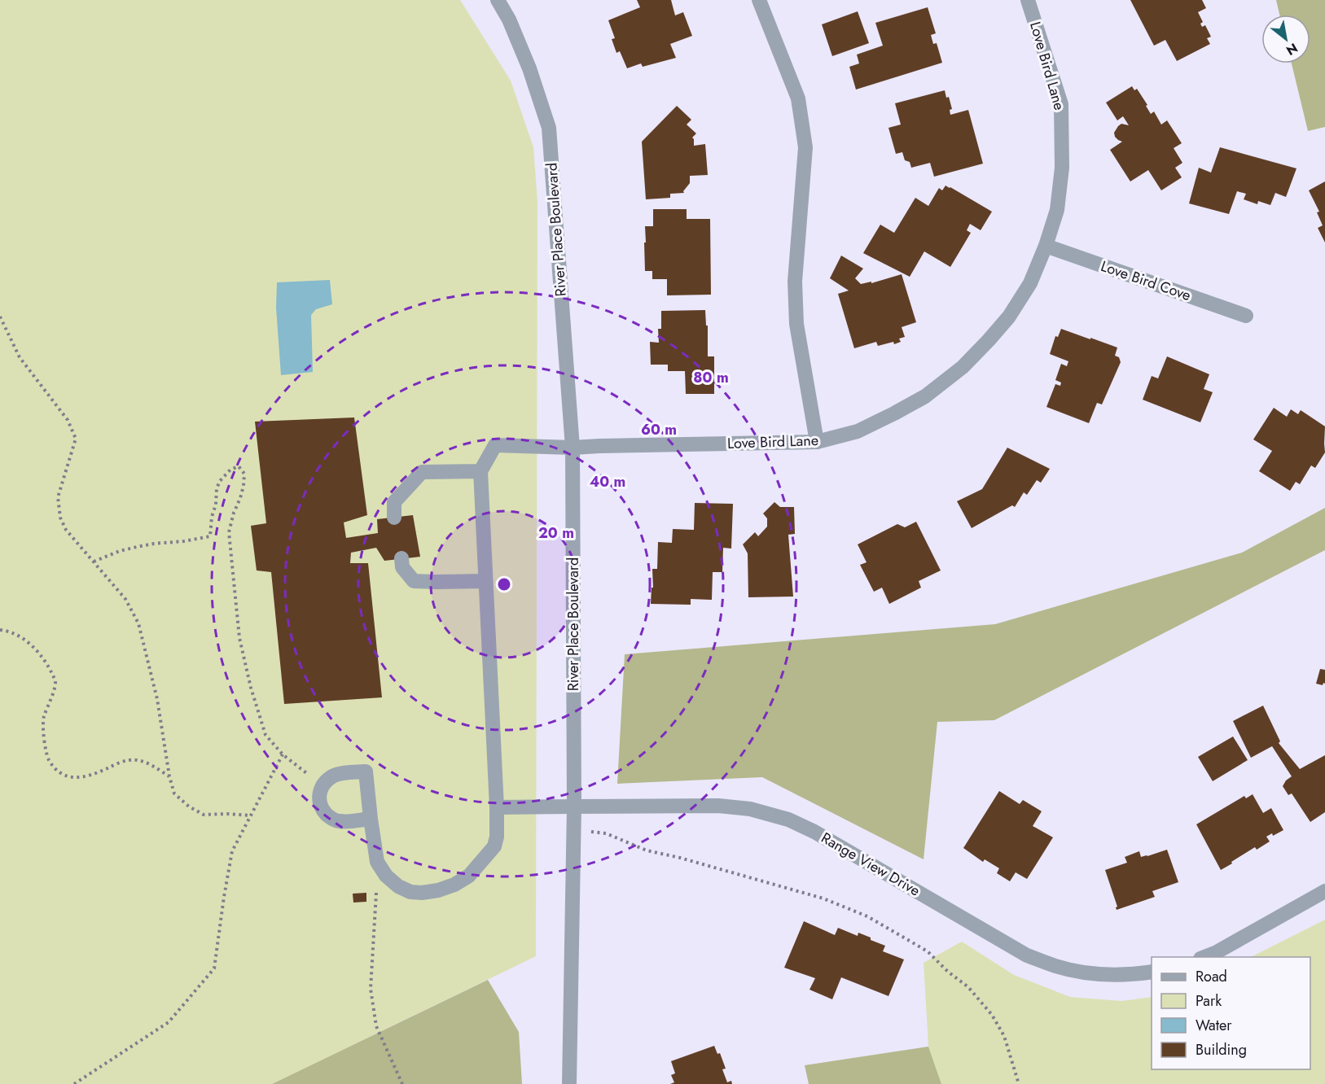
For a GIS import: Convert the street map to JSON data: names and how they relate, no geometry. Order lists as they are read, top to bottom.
{
  "streets": {
    "street": [
      "Love Bird Lane",
      "River Place Boulevard",
      "Love Bird Cove",
      "Range View Drive"
    ]
  },
  "crossings": [
    ["Love Bird Lane", "River Place Boulevard"],
    ["Love Bird Lane", "Love Bird Cove"],
    ["River Place Boulevard", "Range View Drive"]
  ],
  "legend": [
    "Road",
    "Park",
    "Water",
    "Building"
  ],
  "north": "bottom right",
  "rings": [
    "80 m",
    "60 m",
    "40 m",
    "20 m"
  ]
}
